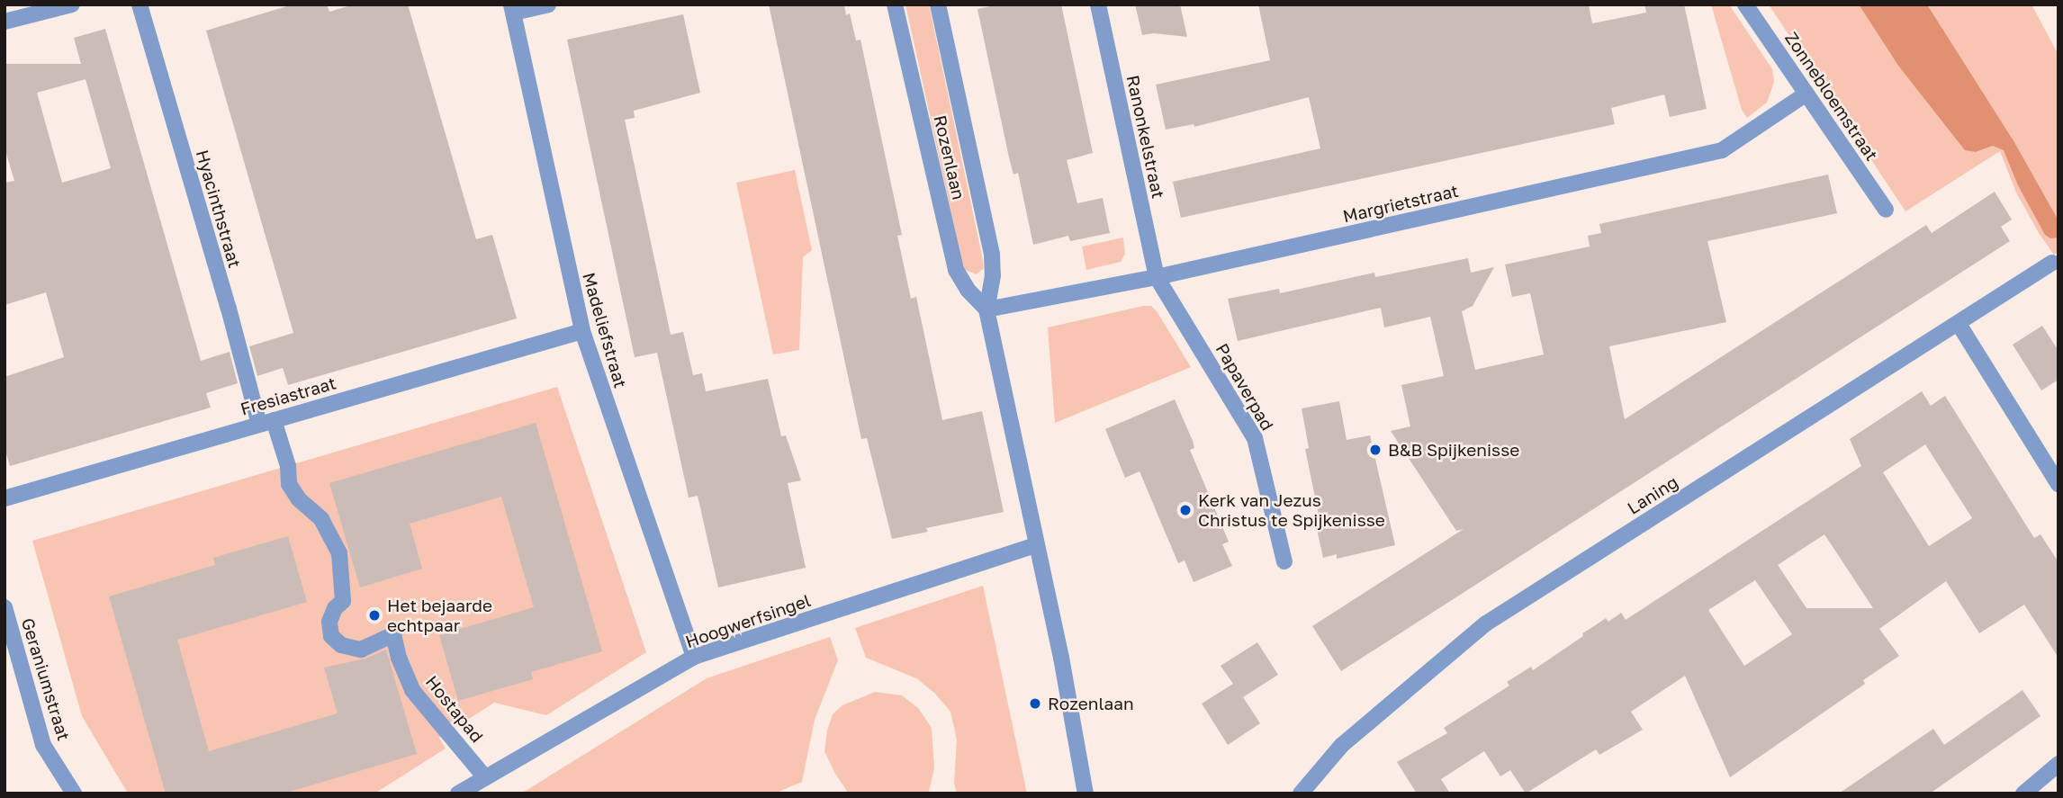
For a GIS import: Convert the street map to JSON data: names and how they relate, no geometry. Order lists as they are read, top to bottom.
{
  "streets": {
    "street": [
      "Zonnebloemstraat",
      "Ranonkelstraat",
      "Rozenlaan",
      "Margrietstraat",
      "Hyacinthstraat",
      "Madeliefstraat",
      "Papaverpad",
      "Fresiastraat",
      "Laning",
      "Hoogwerfsingel",
      "Geraniumstraat",
      "Hostapad"
    ]
  },
  "crossings": [
    ["Zonnebloemstraat", "Margrietstraat"],
    ["Ranonkelstraat", "Margrietstraat"],
    ["Ranonkelstraat", "Papaverpad"],
    ["Rozenlaan", "Margrietstraat"],
    ["Rozenlaan", "Hoogwerfsingel"],
    ["Margrietstraat", "Papaverpad"],
    ["Hyacinthstraat", "Fresiastraat"],
    ["Hyacinthstraat", "Hostapad"],
    ["Madeliefstraat", "Fresiastraat"],
    ["Madeliefstraat", "Hoogwerfsingel"],
    ["Fresiastraat", "Hostapad"],
    ["Hoogwerfsingel", "Hostapad"]
  ],
  "places": [
    "B&B Spijkenisse",
    "Kerk van Jezus Christus te Spijkenisse",
    "Het bejaarde echtpaar",
    "Rozenlaan"
  ]
}
